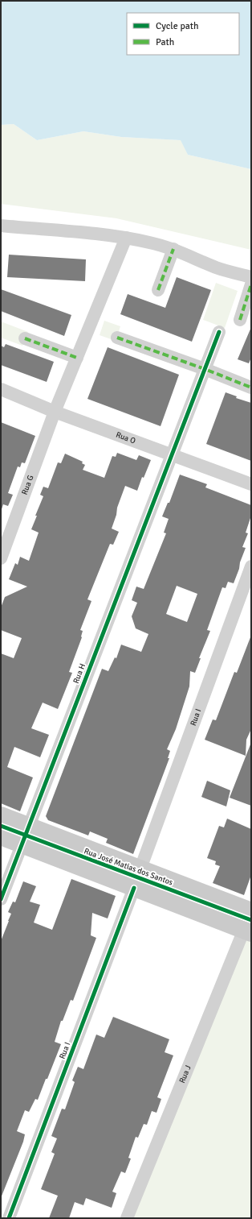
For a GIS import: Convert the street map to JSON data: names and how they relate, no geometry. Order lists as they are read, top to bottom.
{
  "streets": {
    "main road": ["Rua José Matias dos Santos"],
    "street": [
      "Rua O",
      "Rua G",
      "Rua H",
      "Rua I",
      "Rua J"
    ]
  },
  "crossings": [
    ["Rua O", "Rua G"],
    ["Rua O", "Rua H"],
    ["Rua H", "Rua José Matias dos Santos"],
    ["Rua I", "Rua José Matias dos Santos"],
    ["Rua José Matias dos Santos", "Rua J"]
  ],
  "legend": ["Cycle path", "Path"]
}
